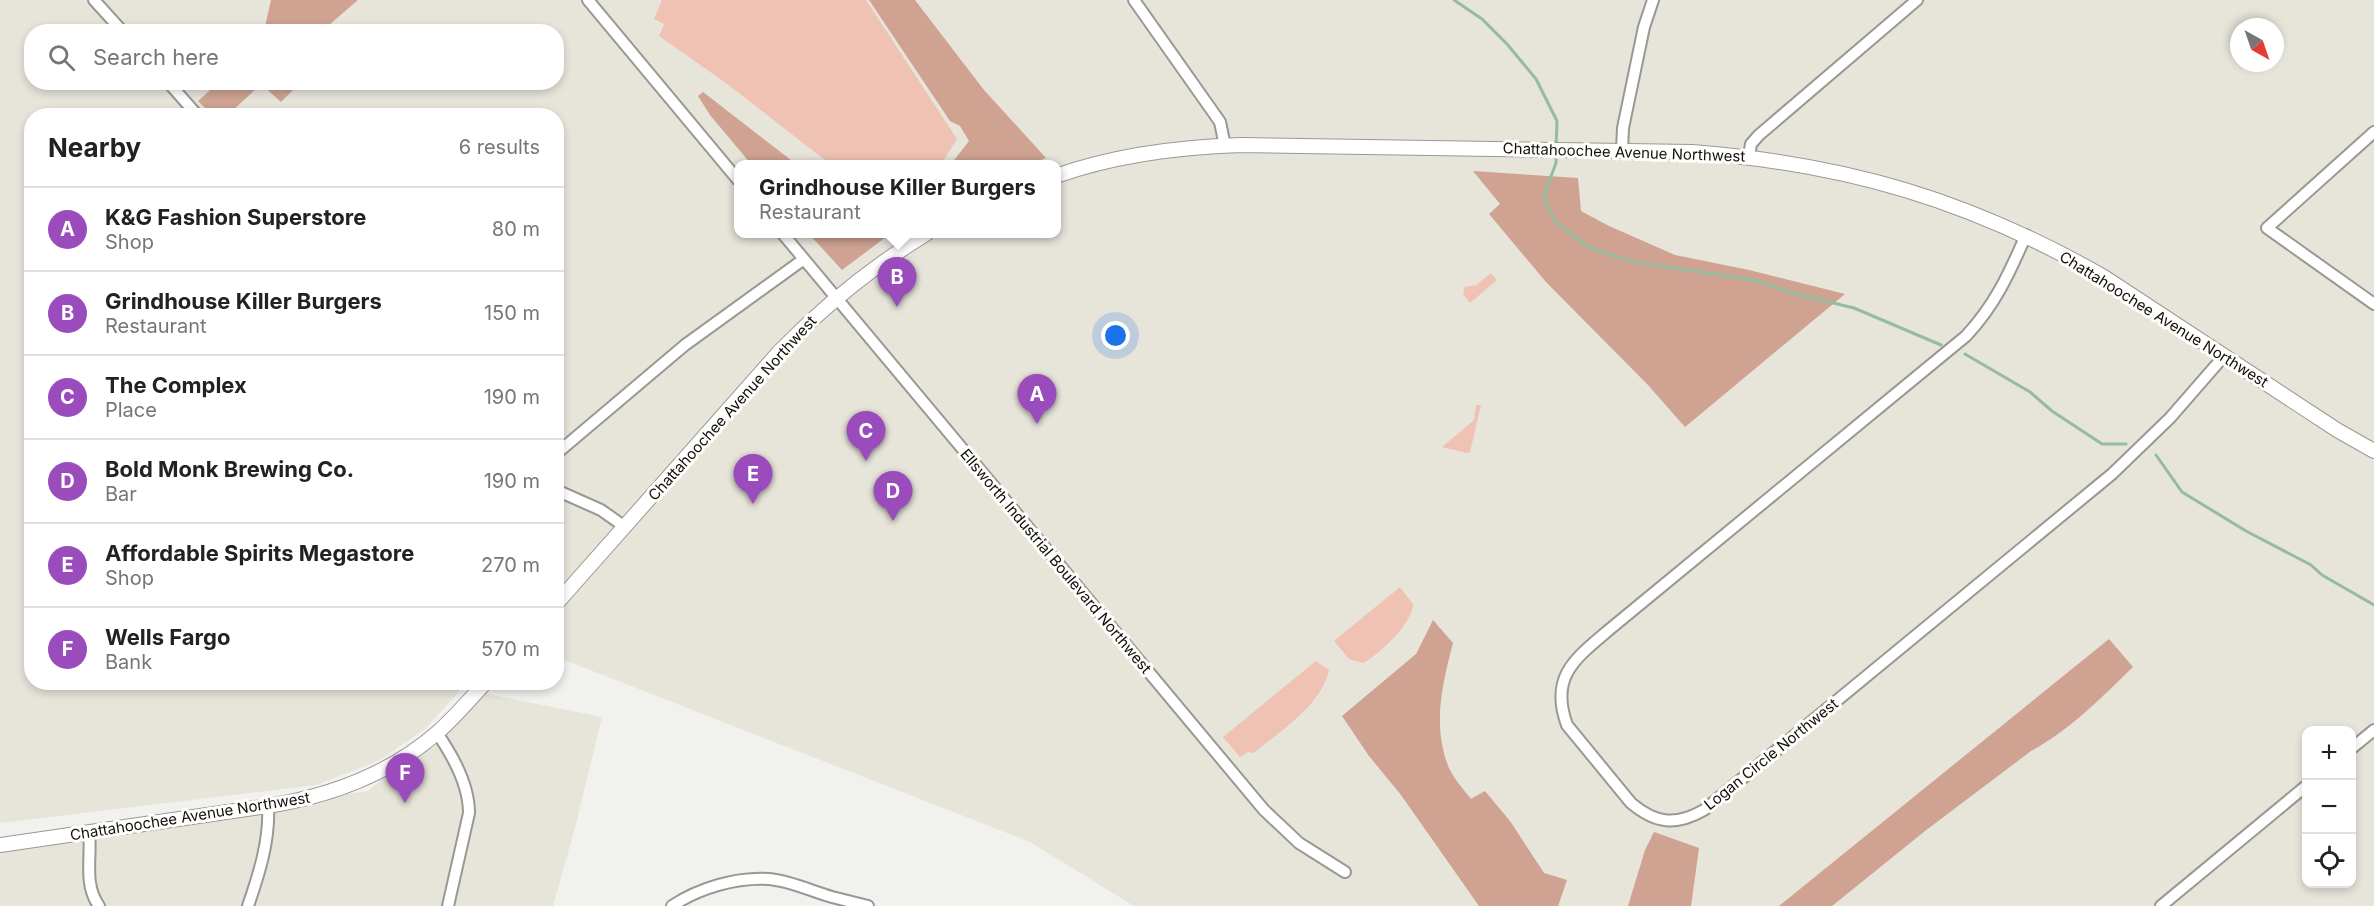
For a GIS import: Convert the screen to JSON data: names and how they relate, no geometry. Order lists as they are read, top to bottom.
{
  "streets": {
    "street": ["Chattahoochee Avenue Northwest", "Ellsworth Industrial Boulevard Northwest", "Logan Circle Northwest"]
  },
  "crossings": [
    ["Chattahoochee Avenue Northwest", "Ellsworth Industrial Boulevard Northwest"],
    ["Chattahoochee Avenue Northwest", "Logan Circle Northwest"]
  ],
  "north": "bottom right",
  "page": {
    "search": "Search here",
    "heading": ["Nearby", "6 results"],
    "popup": ["Grindhouse Killer Burgers", "Restaurant"],
    "list": [
      {
        "mark": "A",
        "name": "K&G Fashion Superstore",
        "note": "Shop",
        "value": "80 m"
      },
      {
        "mark": "B",
        "name": "Grindhouse Killer Burgers",
        "note": "Restaurant",
        "value": "150 m"
      },
      {
        "mark": "C",
        "name": "The Complex",
        "note": "Place",
        "value": "190 m"
      },
      {
        "mark": "D",
        "name": "Bold Monk Brewing Co.",
        "note": "Bar",
        "value": "190 m"
      },
      {
        "mark": "E",
        "name": "Affordable Spirits Megastore",
        "note": "Shop",
        "value": "270 m"
      },
      {
        "mark": "F",
        "name": "Wells Fargo",
        "note": "Bank",
        "value": "570 m"
      }
    ],
    "pins": [
      "B",
      "A",
      "C",
      "E",
      "D",
      "F"
    ],
    "map_buttons": ["+", "−"]
  }
}
